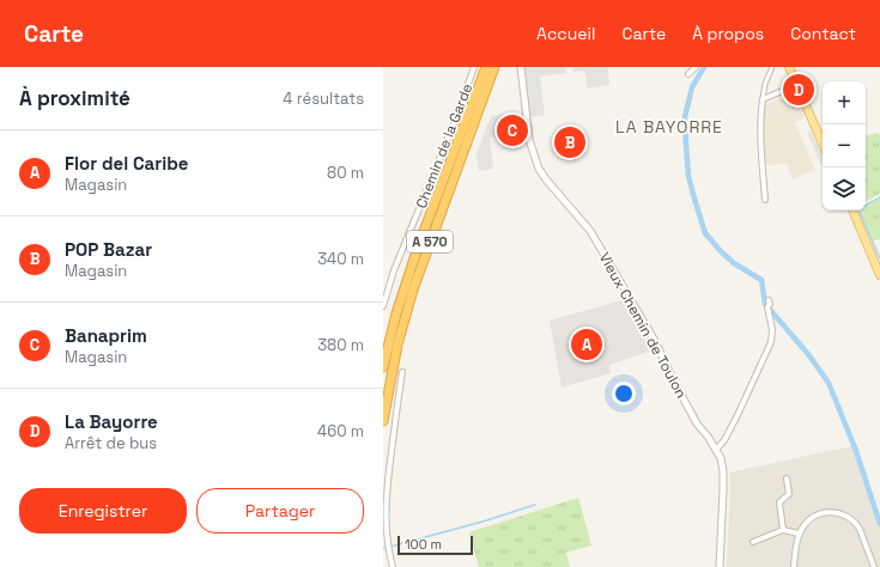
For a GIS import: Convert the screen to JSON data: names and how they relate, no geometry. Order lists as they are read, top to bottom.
{
  "streets": {
    "highway": ["A 570"],
    "street": ["Chemin de la Garde", "Vieux Chemin de Toulon"]
  },
  "districts": ["LA BAYORRE"],
  "scale_bar": "100 m",
  "page": {
    "header": "Carte",
    "nav": [
      "Accueil",
      "Carte",
      "À propos",
      "Contact"
    ],
    "heading": ["À proximité", "4 résultats"],
    "pins": [
      "D",
      "C",
      "B",
      "A"
    ],
    "map_buttons": ["+", "−"],
    "list": [
      {
        "mark": "A",
        "name": "Flor del Caribe",
        "note": "Magasin",
        "value": "80 m"
      },
      {
        "mark": "B",
        "name": "POP Bazar",
        "note": "Magasin",
        "value": "340 m"
      },
      {
        "mark": "C",
        "name": "Banaprim",
        "note": "Magasin",
        "value": "380 m"
      },
      {
        "mark": "D",
        "name": "La Bayorre",
        "note": "Arrêt de bus",
        "value": "460 m"
      }
    ],
    "buttons": ["Enregistrer", "Partager"],
    "scale": "100 m"
  }
}
